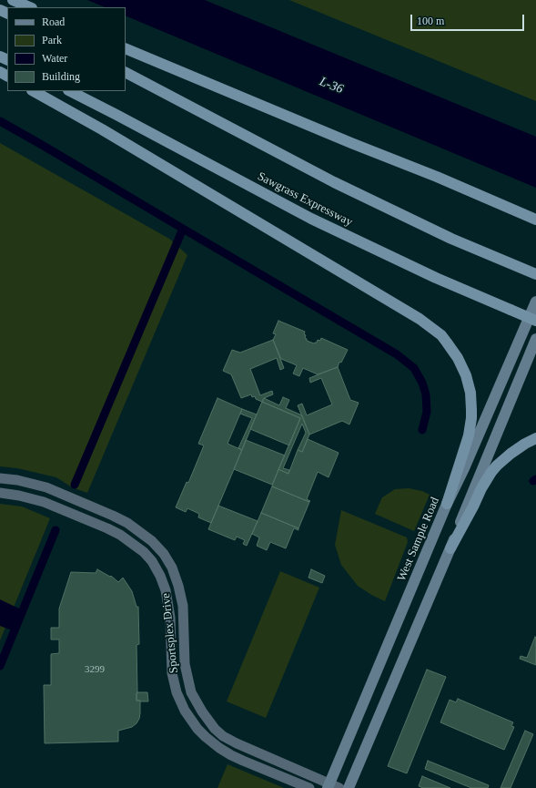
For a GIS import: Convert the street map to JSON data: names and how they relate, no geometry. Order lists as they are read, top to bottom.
{
  "streets": {
    "highway": ["Sawgrass Expressway"],
    "main road": ["West Sample Road"],
    "street": ["Sportsplex Drive"]
  },
  "crossings": [
    ["West Sample Road", "Sportsplex Drive"]
  ],
  "water": ["L-36"],
  "house_numbers": ["3299"],
  "legend": [
    "Road",
    "Park",
    "Water",
    "Building"
  ],
  "scale_bar": "100 m"
}
